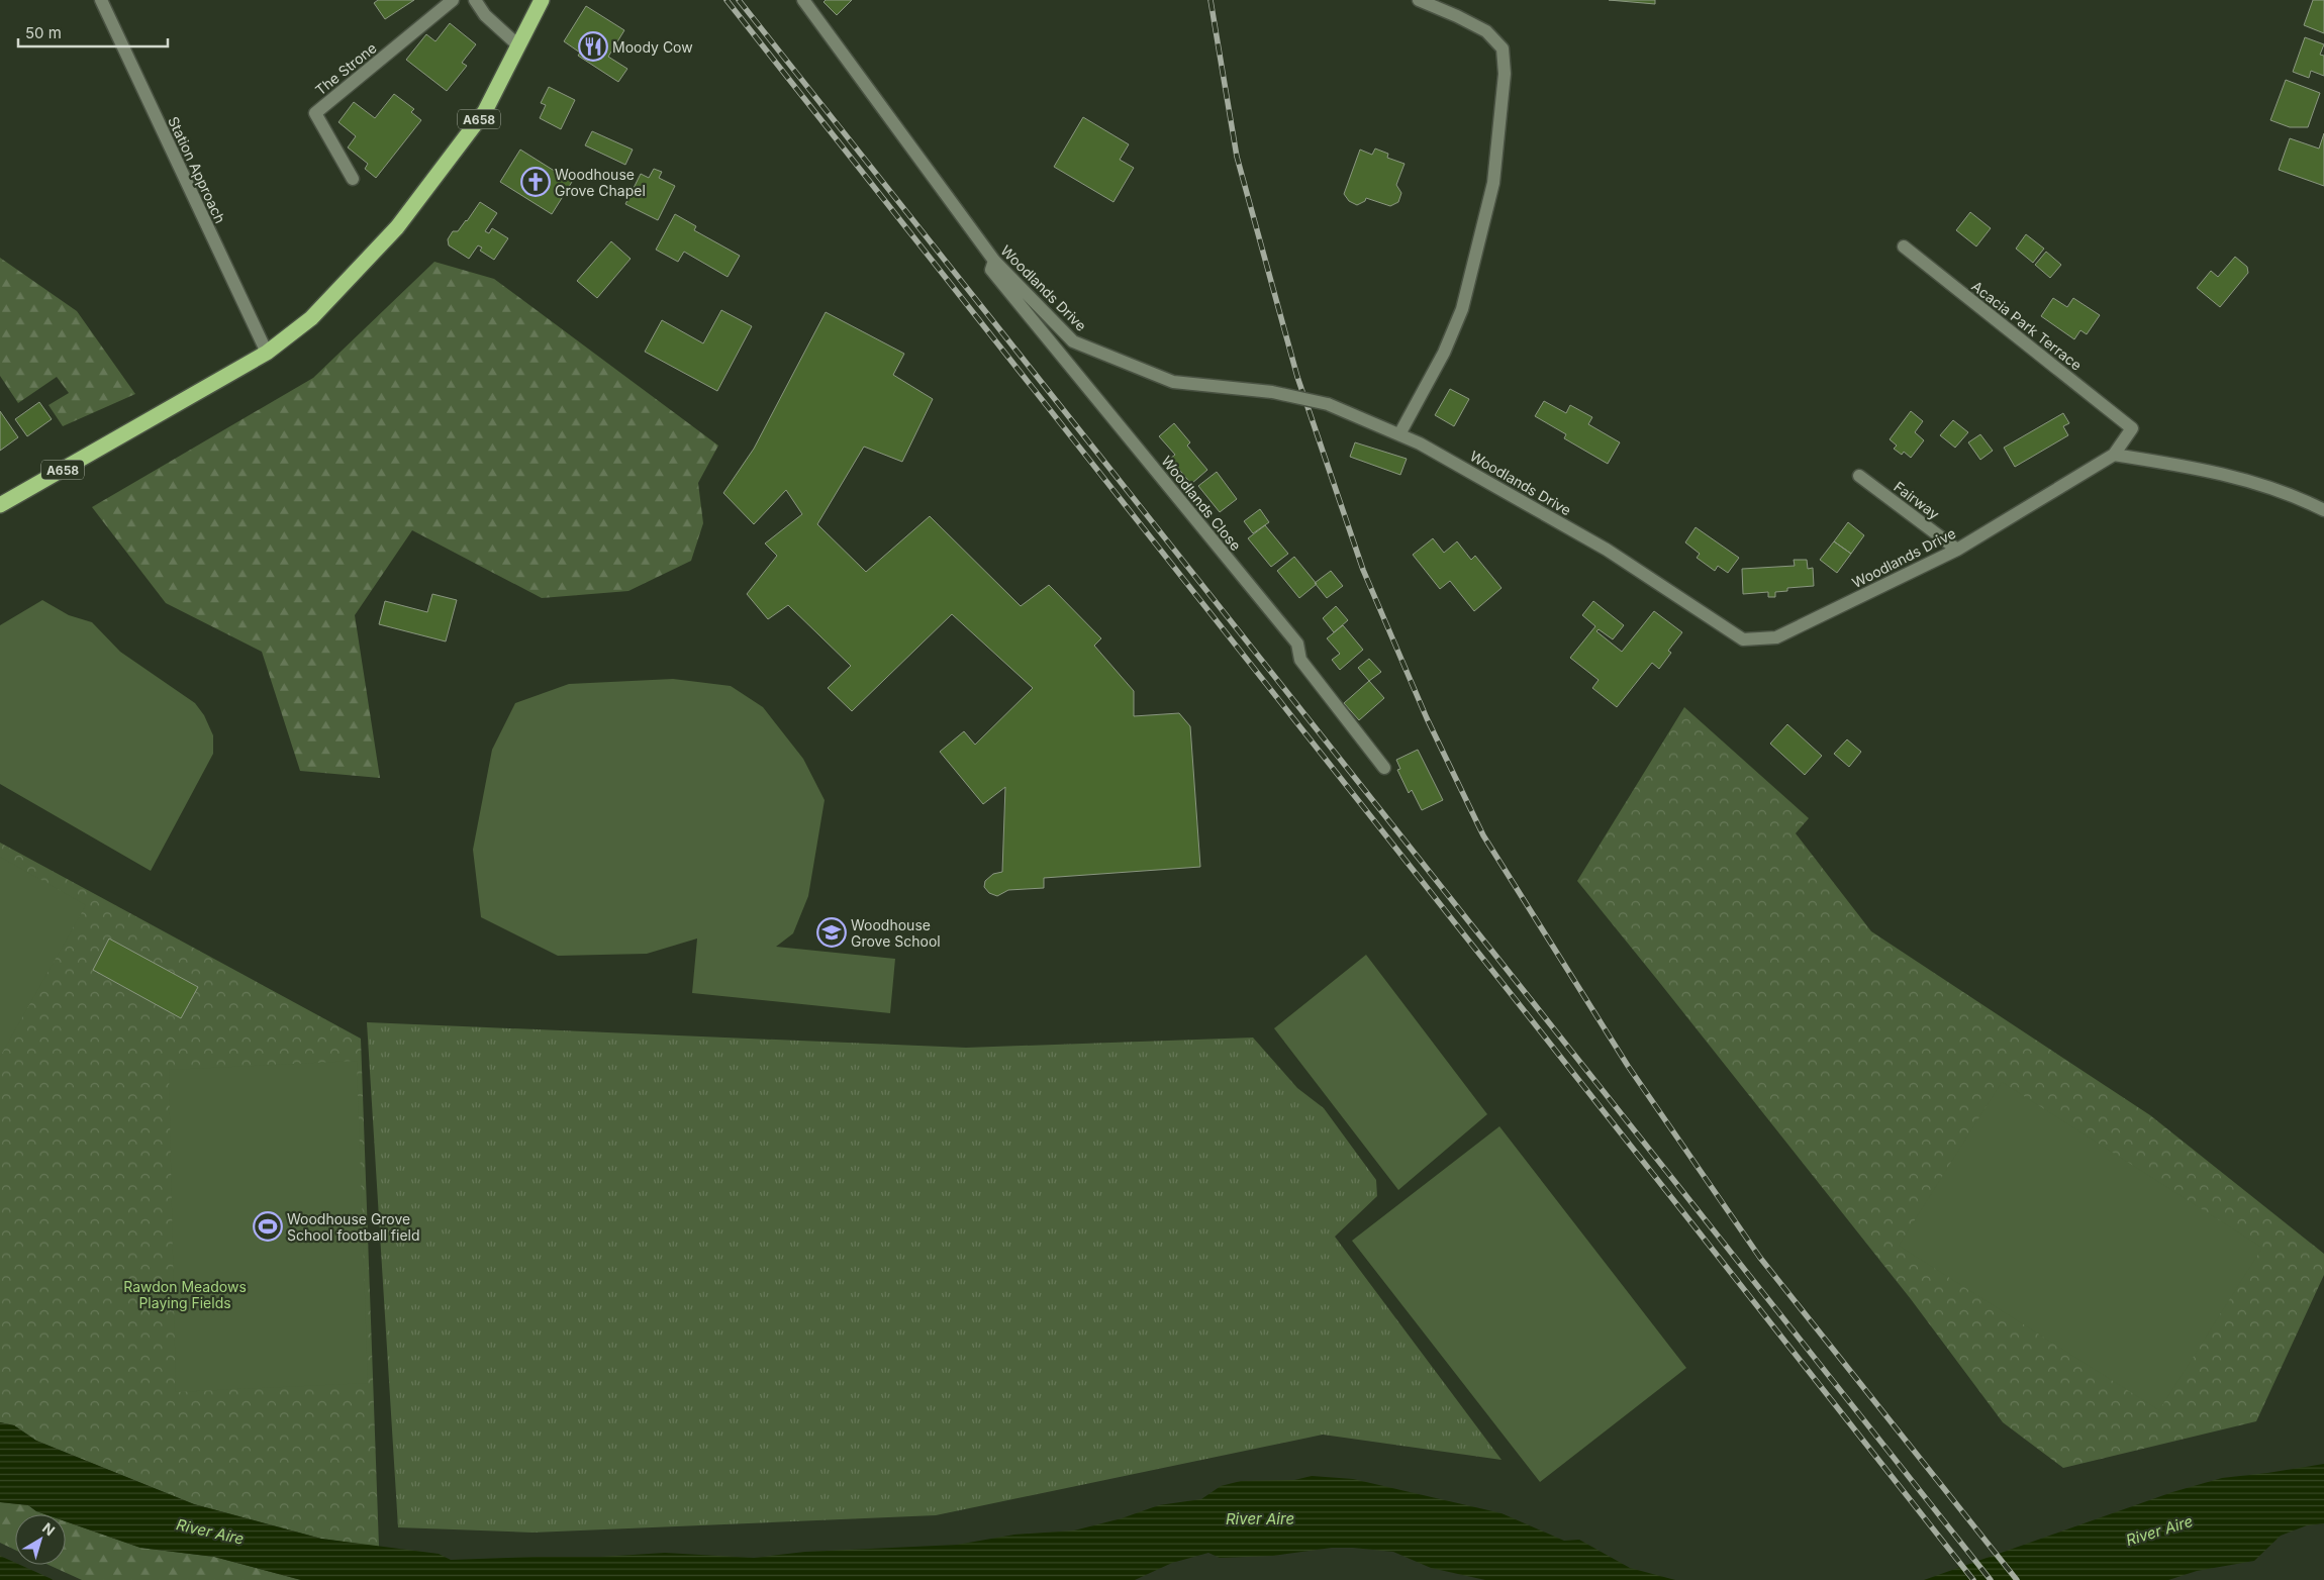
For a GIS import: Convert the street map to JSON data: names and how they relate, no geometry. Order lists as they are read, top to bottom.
{
  "streets": {
    "highway": ["A658"],
    "street": [
      "The Strone",
      "Station Approach",
      "Woodlands Drive",
      "Acacia Park Terrace",
      "Fairway",
      "Woodlands Close"
    ]
  },
  "crossings": [
    ["A658", "Station Approach"],
    ["Woodlands Drive", "Acacia Park Terrace"],
    ["Woodlands Drive", "Fairway"],
    ["Woodlands Drive", "Woodlands Close"]
  ],
  "water": ["River Aire"],
  "parks": ["Rawdon Meadows Playing Fields"],
  "places": {
    "restaurant": ["Moody Cow"],
    "church": ["Woodhouse Grove Chapel"],
    "school or university": ["Woodhouse Grove School"],
    "sports": ["Woodhouse Grove School football field"]
  },
  "scale_bar": "50 m",
  "north": "top right"
}
